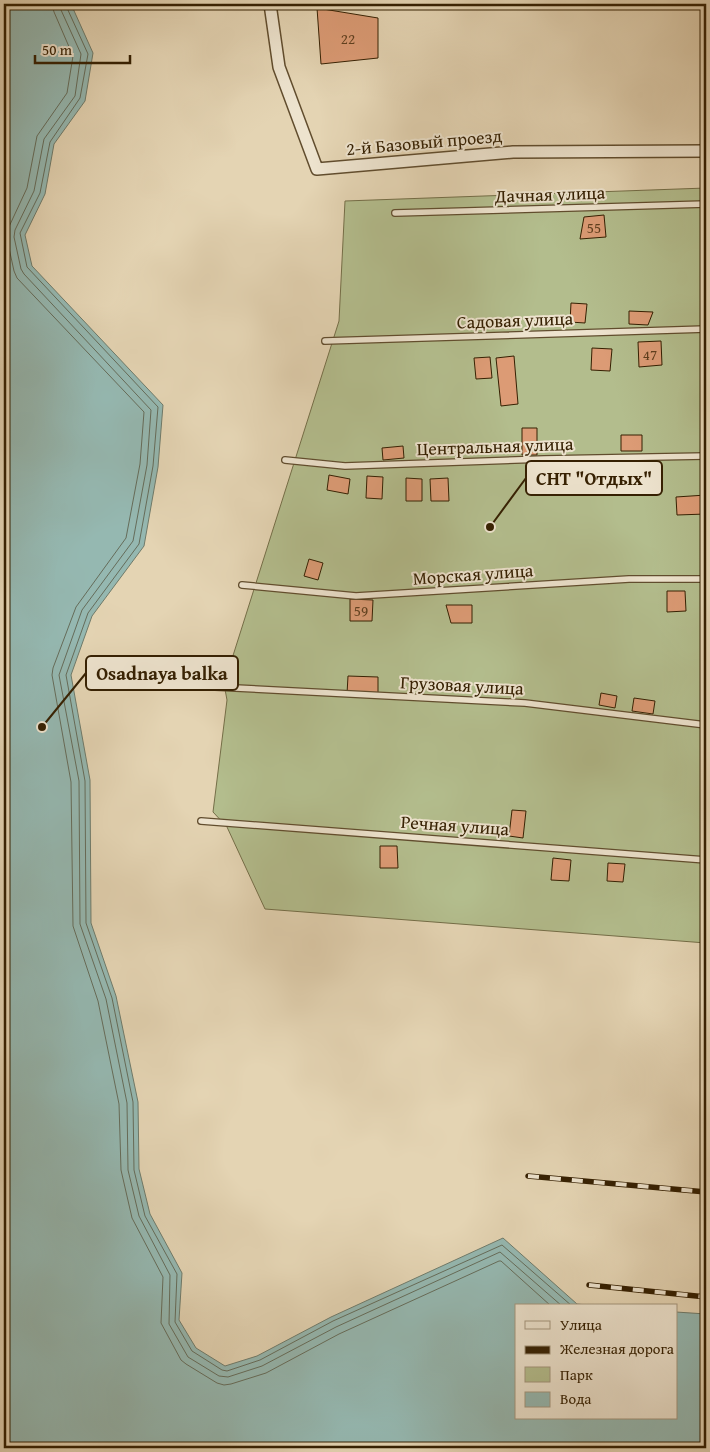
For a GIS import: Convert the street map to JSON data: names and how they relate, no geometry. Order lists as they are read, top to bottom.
{
  "streets": {
    "street": ["2-й Базовый проезд"],
    "lane": [
      "Дачная улица",
      "Садовая улица",
      "Центральная улица",
      "Морская улица",
      "Грузовая улица",
      "Речная улица"
    ]
  },
  "places": ["СНТ \"Отдых\"", "Osadnaya balka"],
  "house_numbers": [
    "22",
    "55",
    "47",
    "59"
  ],
  "legend": [
    "Улица",
    "Железная дорога",
    "Парк",
    "Вода"
  ],
  "scale_bar": "50 m"
}
